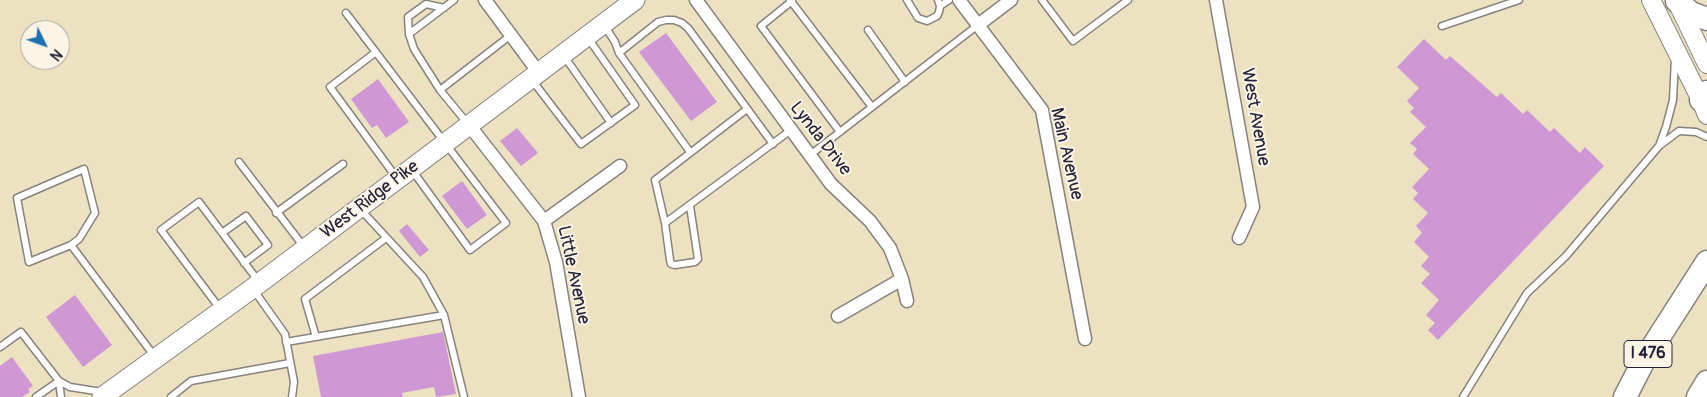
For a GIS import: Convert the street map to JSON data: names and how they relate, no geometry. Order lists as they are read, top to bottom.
{
  "streets": {
    "highway": ["I 476"],
    "main road": ["West Ridge Pike"],
    "street": [
      "West Avenue",
      "Lynda Drive",
      "Main Avenue",
      "Little Avenue"
    ]
  },
  "crossings": [
    ["West Ridge Pike", "Little Avenue"]
  ],
  "north": "bottom right"
}
